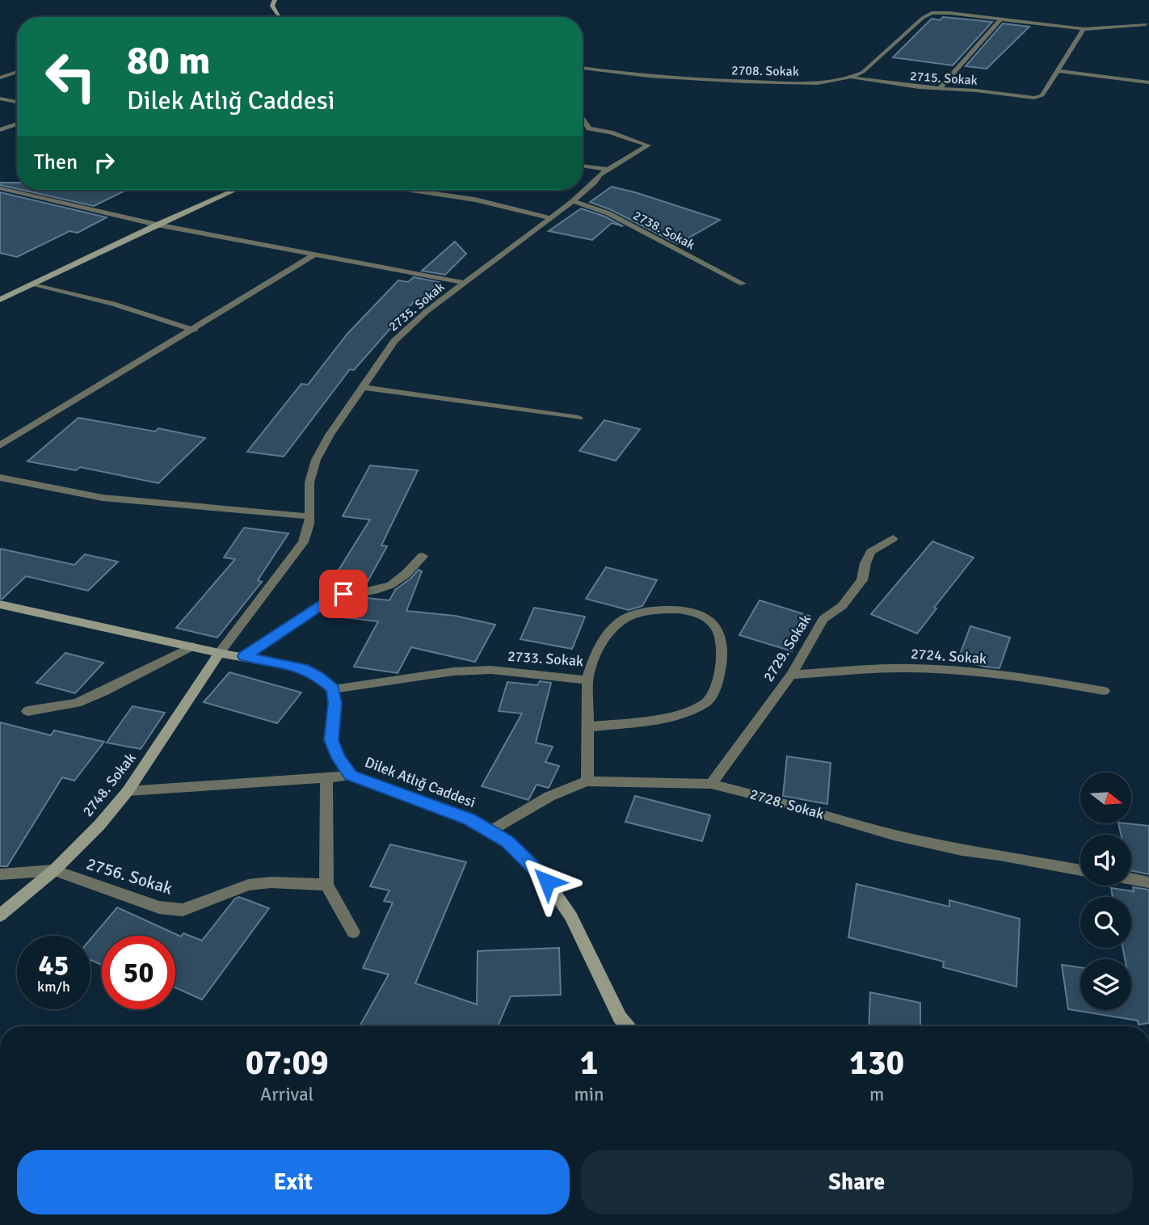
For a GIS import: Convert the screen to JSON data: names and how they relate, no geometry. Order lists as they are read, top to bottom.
{
  "streets": {
    "street": [
      "2708. Sokak",
      "2715. Sokak",
      "2738. Sokak",
      "2735. Sokak",
      "2729. Sokak",
      "2724. Sokak",
      "2733. Sokak",
      "Dilek Atlığ Caddesi",
      "2748. Sokak",
      "2728. Sokak",
      "2756. Sokak"
    ]
  },
  "crossings": [
    ["2708. Sokak", "2715. Sokak"],
    ["2738. Sokak", "2735. Sokak"],
    ["2735. Sokak", "2748. Sokak"],
    ["2729. Sokak", "2724. Sokak"],
    ["2729. Sokak", "2728. Sokak"],
    ["2733. Sokak", "Dilek Atlığ Caddesi"],
    ["Dilek Atlığ Caddesi", "2728. Sokak"],
    ["2748. Sokak", "2756. Sokak"]
  ],
  "north": "right",
  "page": {
    "turn": ["80 m", "Dilek Atlığ Caddesi"],
    "then": "Then",
    "speed": "45 km/h",
    "limit": "50",
    "eta": [
      "07:09",
      "Arrival",
      "1",
      "min",
      "130",
      "m"
    ],
    "buttons": ["Exit", "Share"]
  }
}
